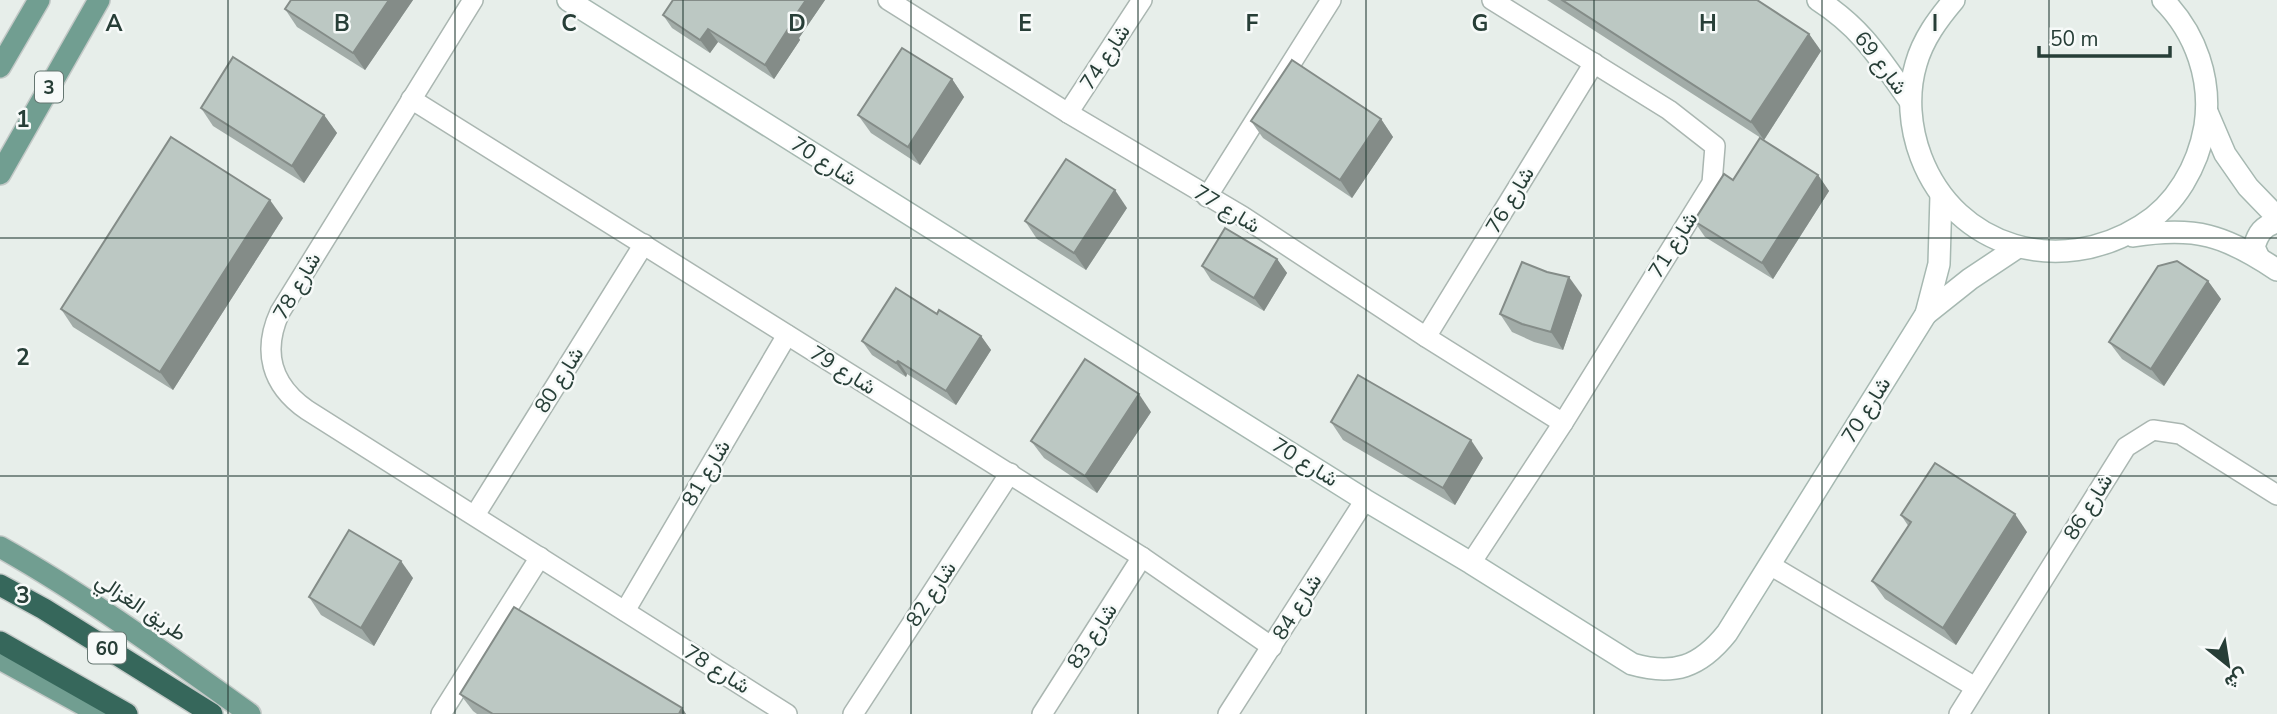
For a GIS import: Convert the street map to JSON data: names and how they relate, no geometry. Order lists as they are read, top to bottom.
{
  "streets": {
    "highway": ["60"],
    "main road": ["3", "طريق الغزالي"],
    "street": [
      "شارع 74",
      "شارع 69",
      "شارع 70",
      "شارع 76",
      "شارع 77",
      "شارع 71",
      "شارع 78",
      "شارع 79",
      "شارع 80",
      "شارع 81",
      "شارع 86",
      "شارع 82",
      "شارع 84",
      "شارع 83"
    ]
  },
  "crossings": [
    ["شارع 74", "شارع 77"],
    ["شارع 70", "شارع 71"],
    ["شارع 70", "شارع 84"],
    ["شارع 76", "شارع 77"],
    ["شارع 76", "شارع 71"],
    ["شارع 77", "شارع 71"],
    ["شارع 78", "شارع 79"],
    ["شارع 78", "شارع 80"],
    ["شارع 78", "شارع 81"],
    ["شارع 79", "شارع 80"],
    ["شارع 79", "شارع 81"],
    ["شارع 79", "شارع 82"],
    ["شارع 79", "شارع 84"],
    ["شارع 79", "شارع 83"]
  ],
  "scale_bar": "50 m",
  "north": "bottom right",
  "grid": {
    "columns": [
      "A",
      "B",
      "C",
      "D",
      "E",
      "F",
      "G",
      "H",
      "I"
    ],
    "rows": ["1", "2", "3"]
  }
}
